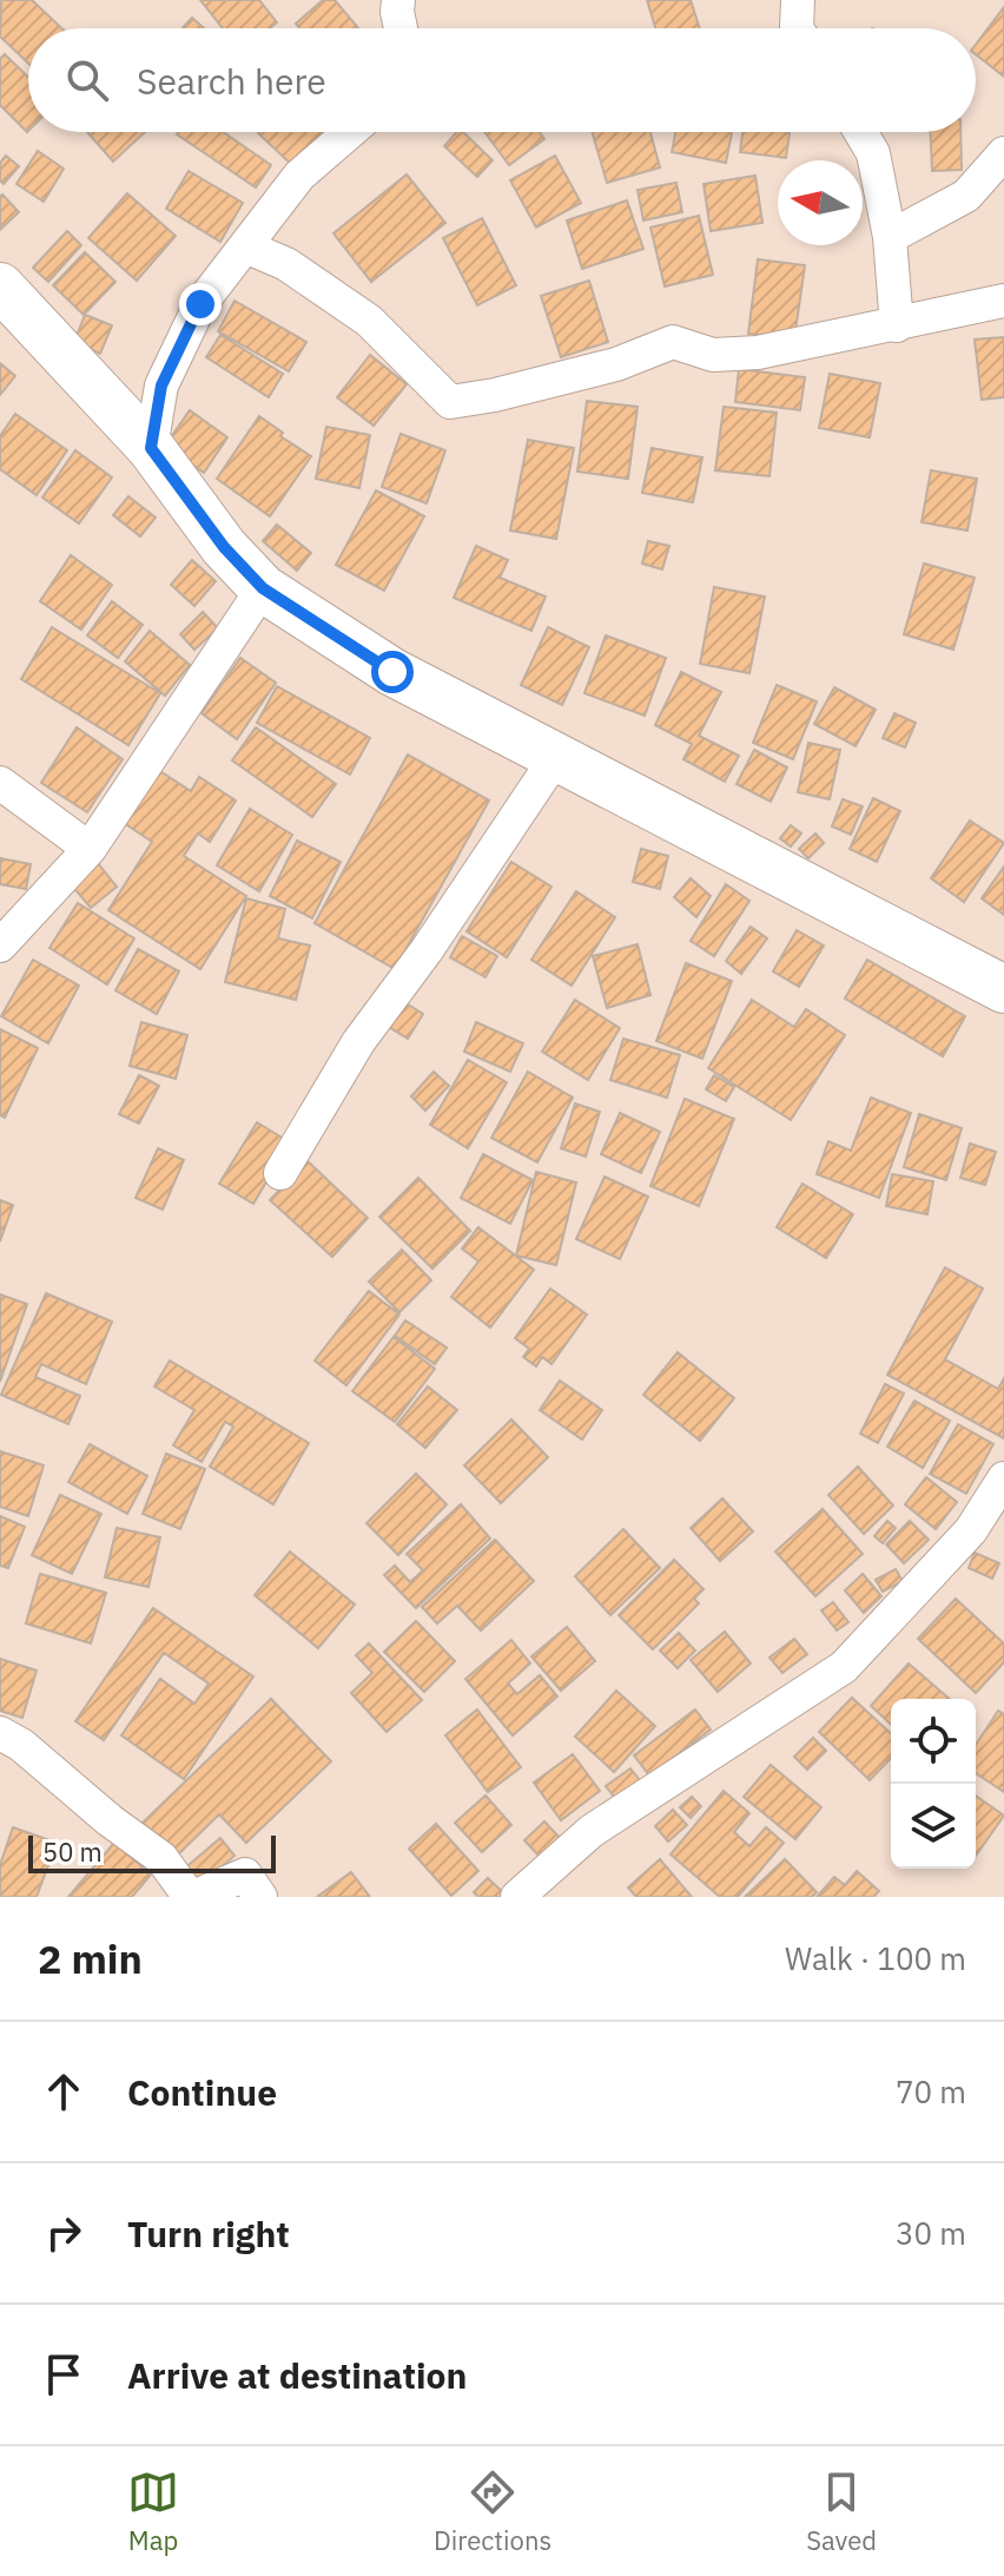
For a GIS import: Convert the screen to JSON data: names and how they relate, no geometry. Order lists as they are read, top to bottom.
{
  "scale_bar": "50 m",
  "north": "left",
  "page": {
    "search": "Search here",
    "scale": "50 m",
    "heading": ["2 min", "Walk · 100 m"],
    "list": [
      ["Continue", "70 m"],
      ["Turn right", "30 m"],
      "Arrive at destination"
    ],
    "nav": ["Map", "Directions", "Saved"]
  }
}
